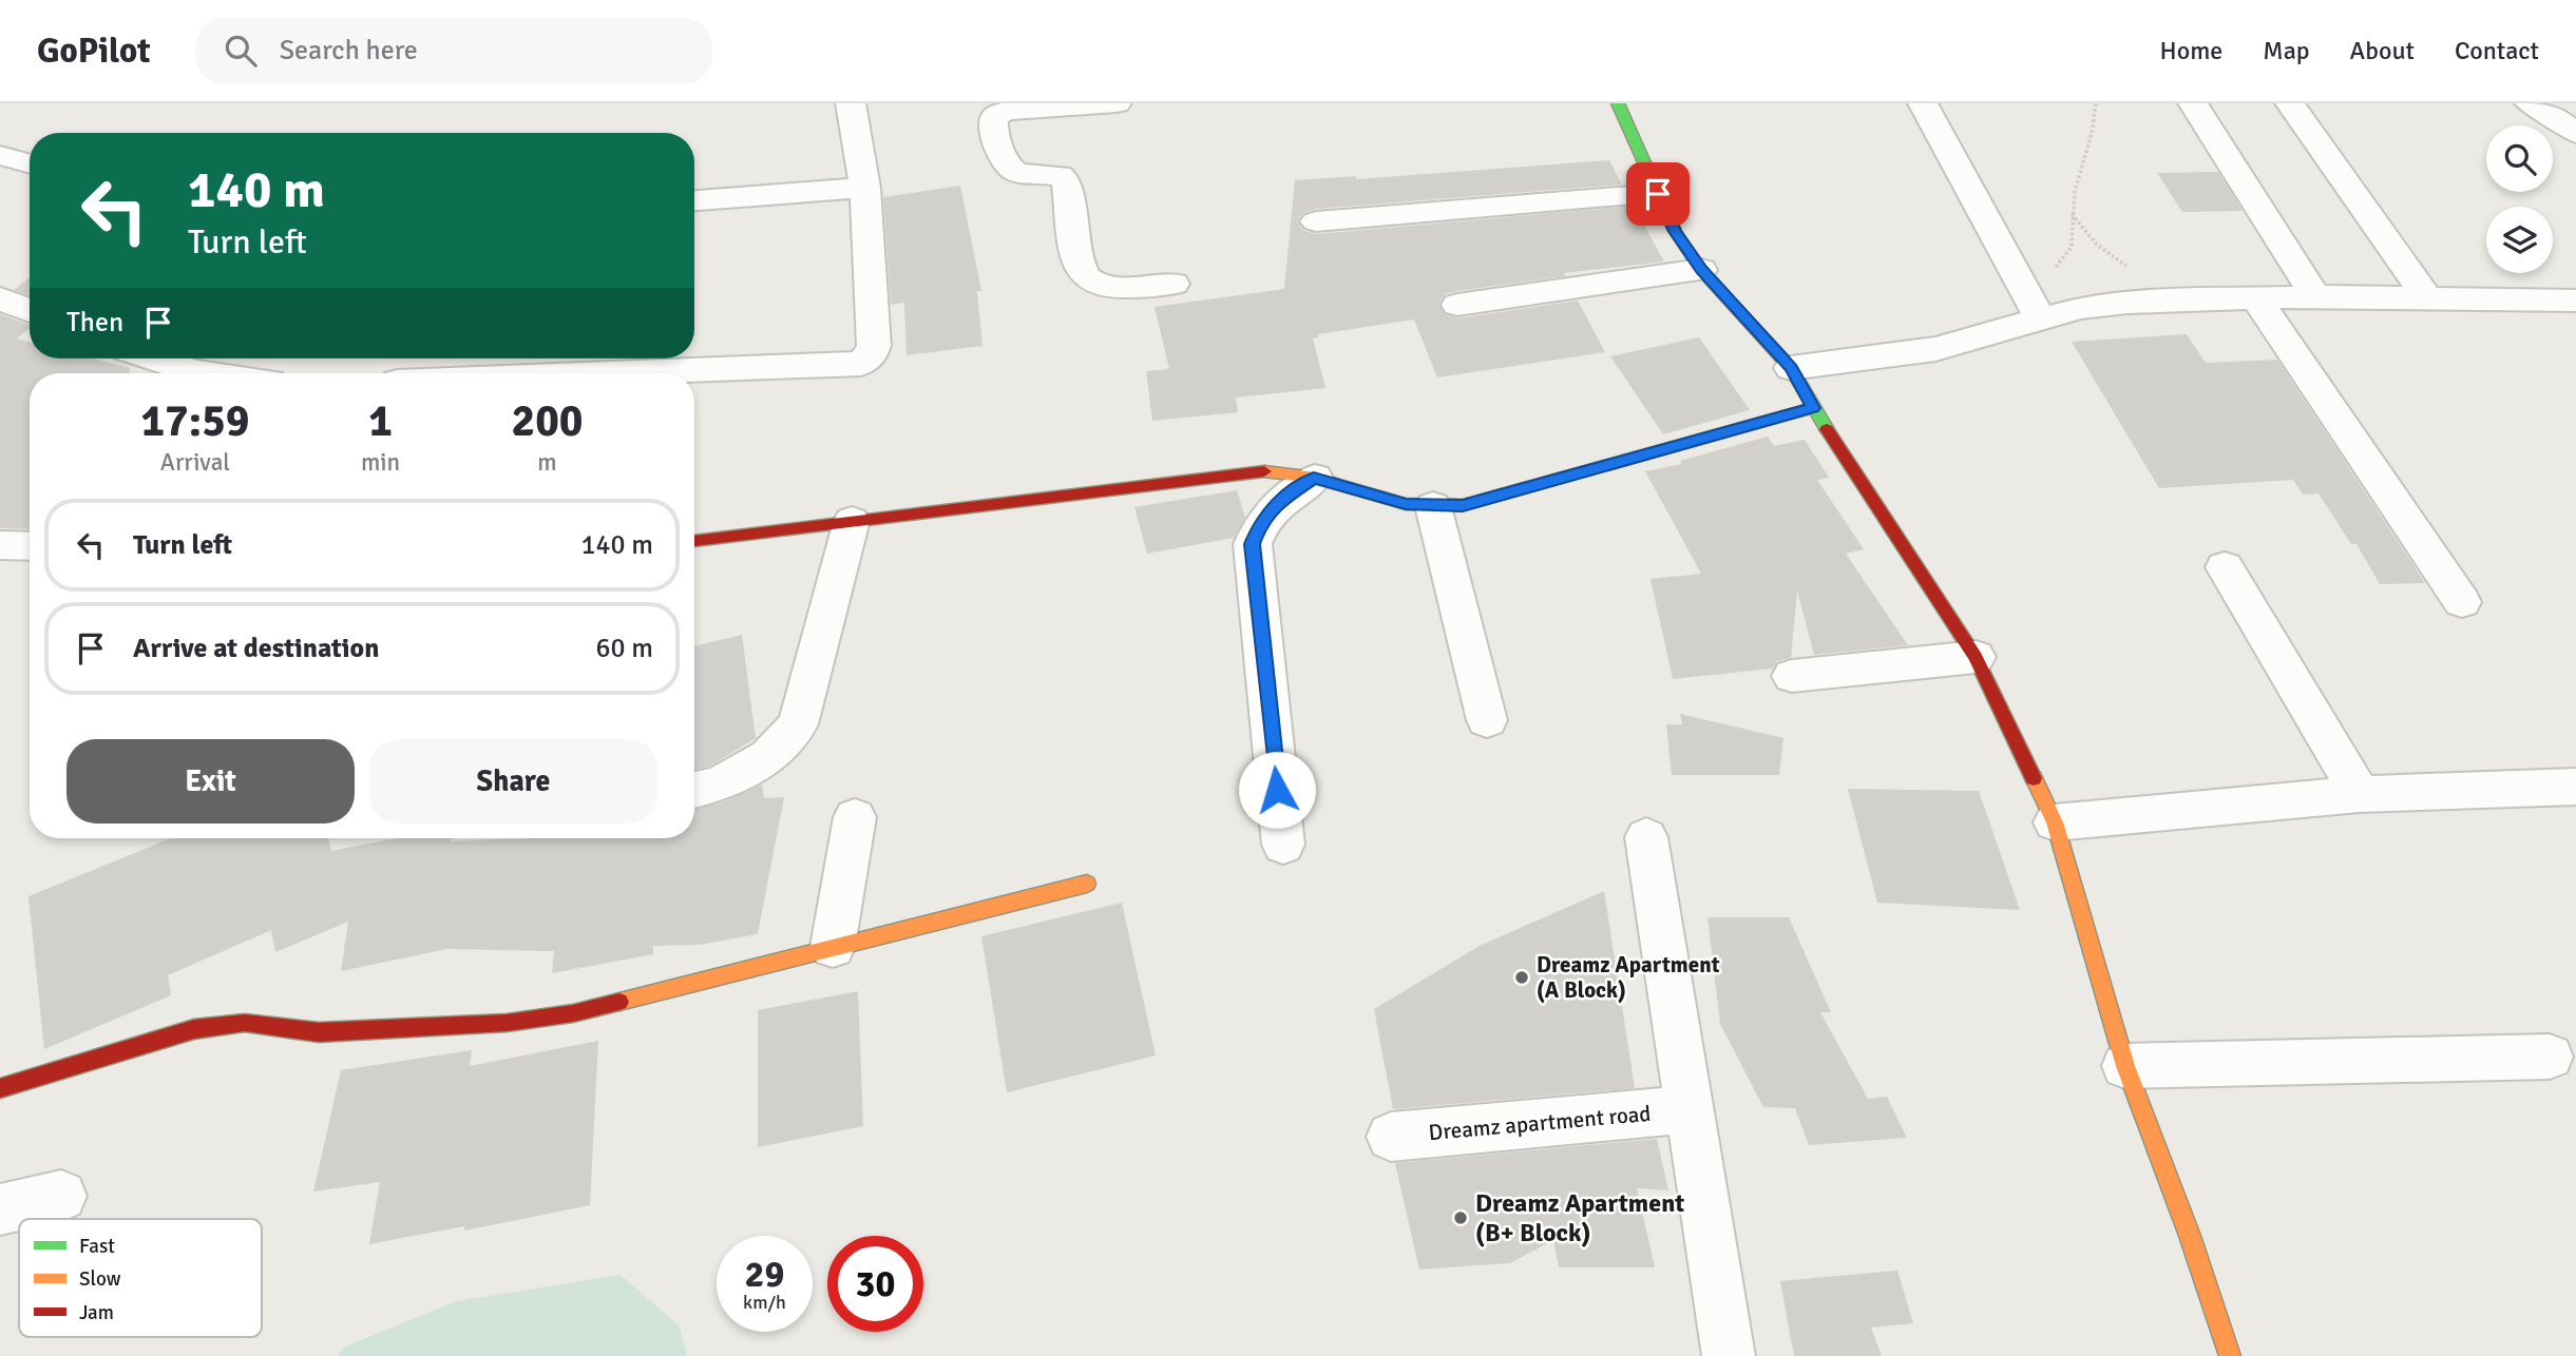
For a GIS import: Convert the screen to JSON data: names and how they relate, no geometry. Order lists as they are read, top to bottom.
{
  "streets": {
    "street": ["Dreamz apartment road"]
  },
  "places": ["Dreamz Apartment (A Block)", "Dreamz Apartment (B+ Block)"],
  "legend": ["Fast", "Slow", "Jam"],
  "page": {
    "header": "GoPilot",
    "search": "Search here",
    "nav": [
      "Home",
      "Map",
      "About",
      "Contact"
    ],
    "turn": ["140 m", "Turn left"],
    "then": "Then",
    "eta": [
      "17:59",
      "Arrival",
      "1",
      "min",
      "200",
      "m"
    ],
    "list": [
      {
        "name": "Turn left",
        "value": "140 m"
      },
      {
        "name": "Arrive at destination",
        "value": "60 m"
      }
    ],
    "buttons": ["Exit", "Share"],
    "speed": "29 km/h",
    "limit": "30"
  }
}
